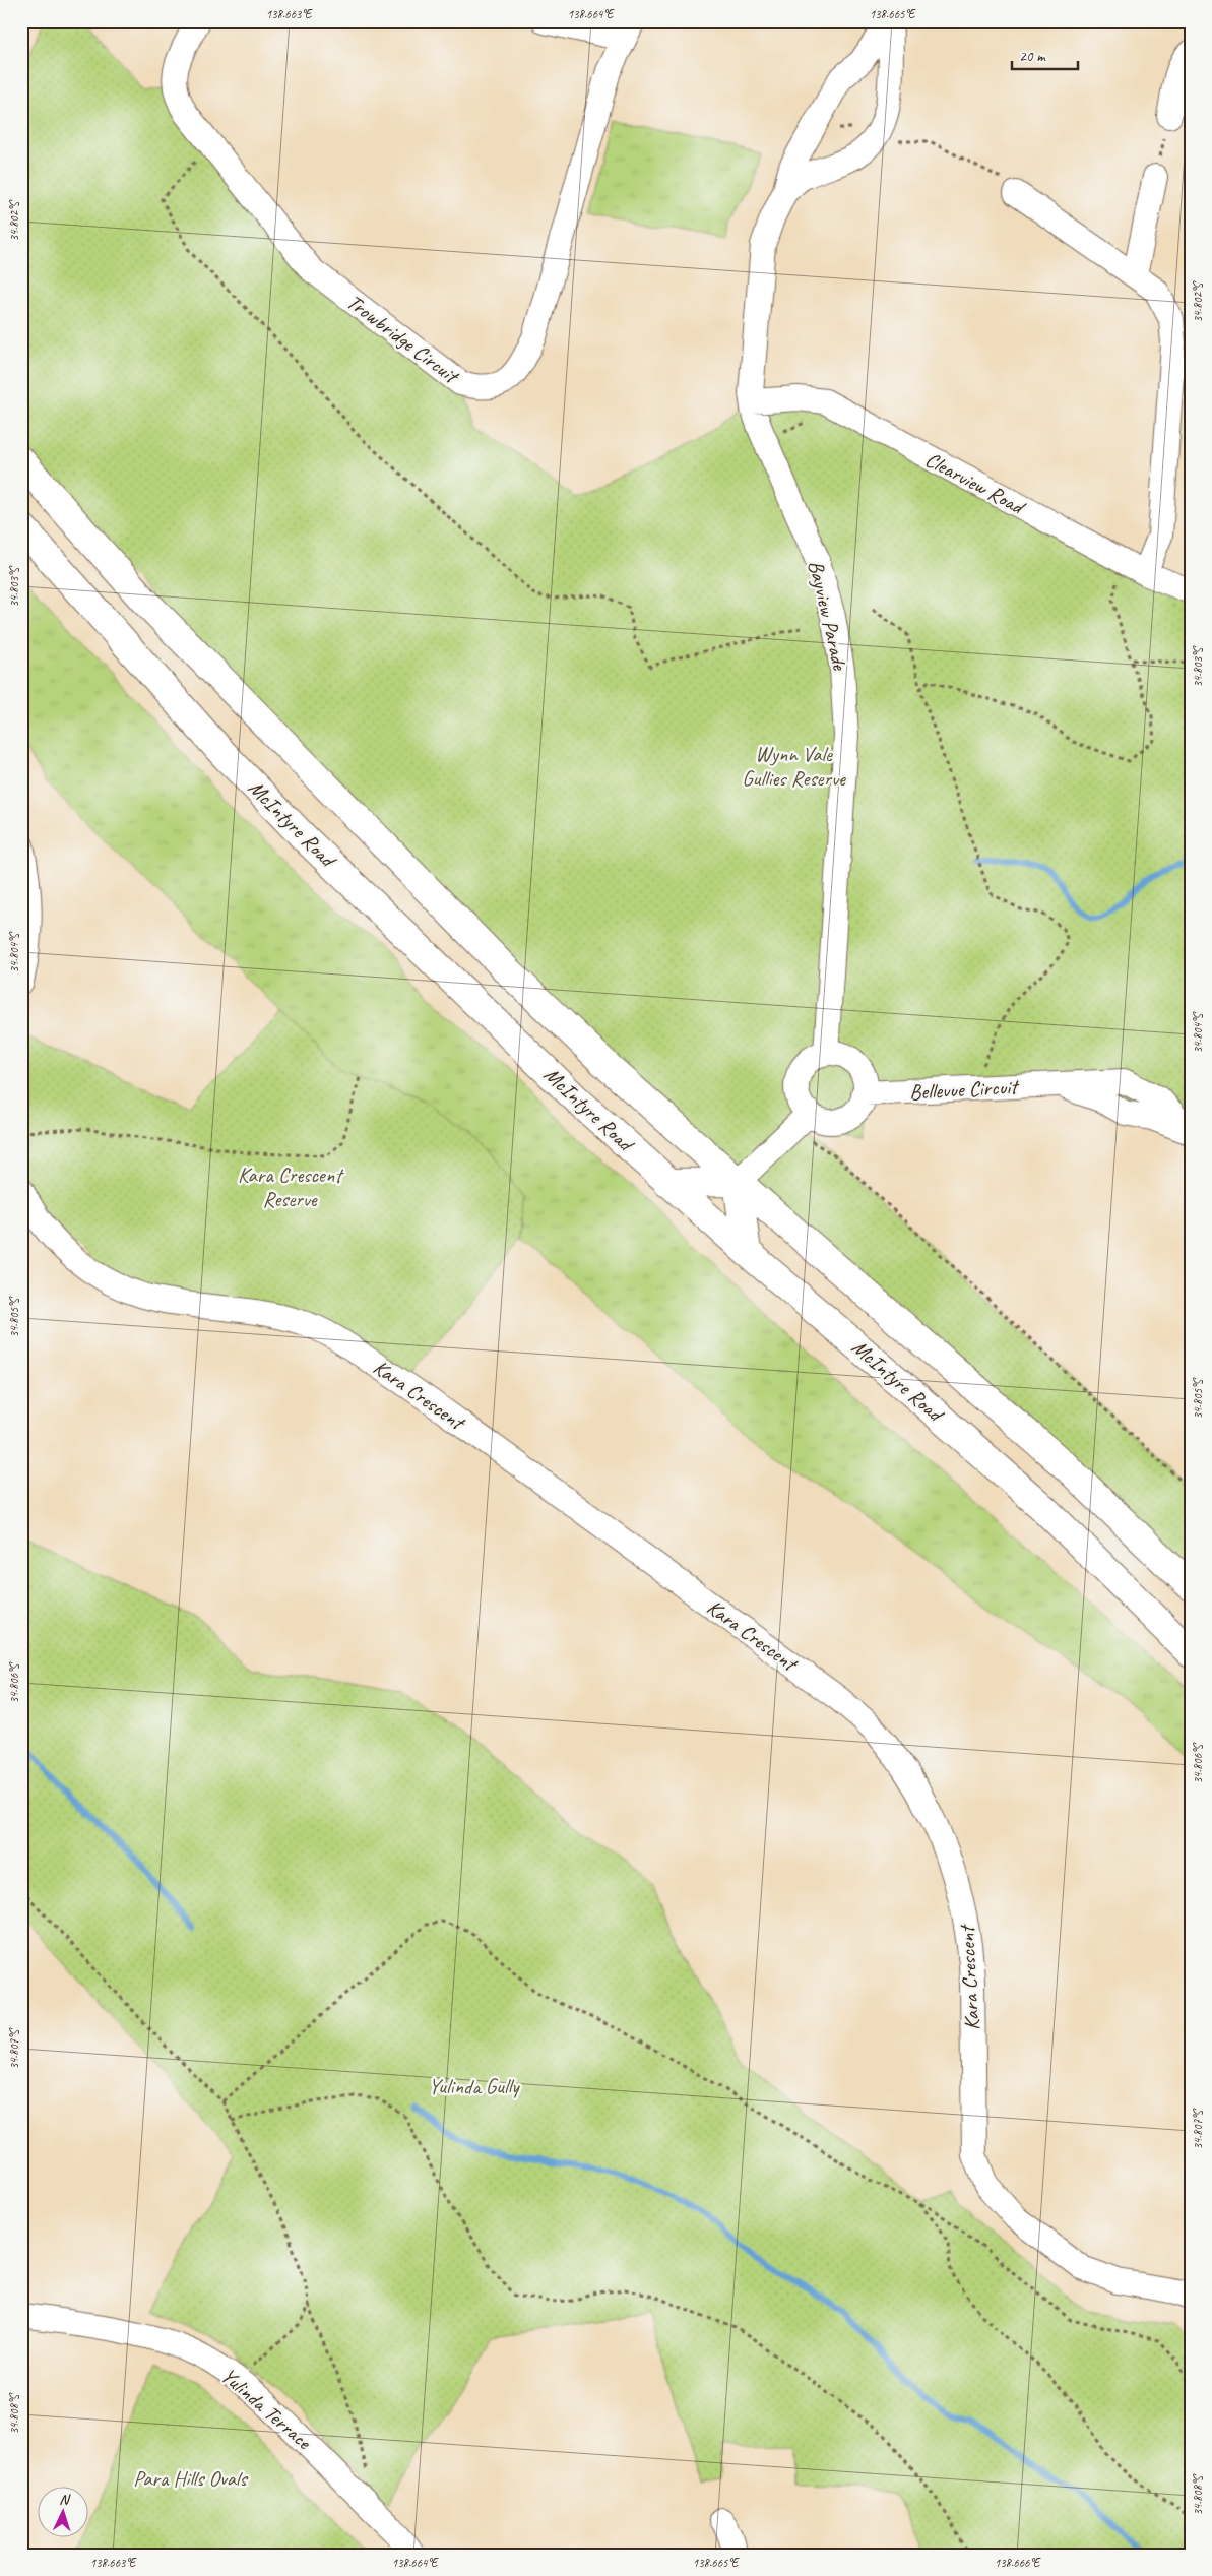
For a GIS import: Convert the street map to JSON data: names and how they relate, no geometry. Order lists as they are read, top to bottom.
{
  "streets": {
    "main road": ["McIntyre Road"],
    "street": [
      "Trowbridge Circuit",
      "Clearview Road",
      "Bayview Parade",
      "Bellevue Circuit",
      "Kara Crescent",
      "Yulinda Terrace"
    ]
  },
  "crossings": [
    ["Clearview Road", "Bayview Parade"],
    ["Bayview Parade", "Bellevue Circuit"]
  ],
  "parks": [
    "Wynn Vale Gullies Reserve",
    "Kara Crescent Reserve",
    "Yulinda Gully",
    "Para Hills Ovals"
  ],
  "scale_bar": "20 m",
  "north": "top",
  "coordinates": [
    "138.663°E",
    "138.664°E",
    "138.665°E",
    "34.802°S",
    "34.803°S",
    "34.804°S",
    "34.805°S",
    "34.806°S",
    "34.807°S",
    "34.808°S",
    "138.666°E"
  ]
}
